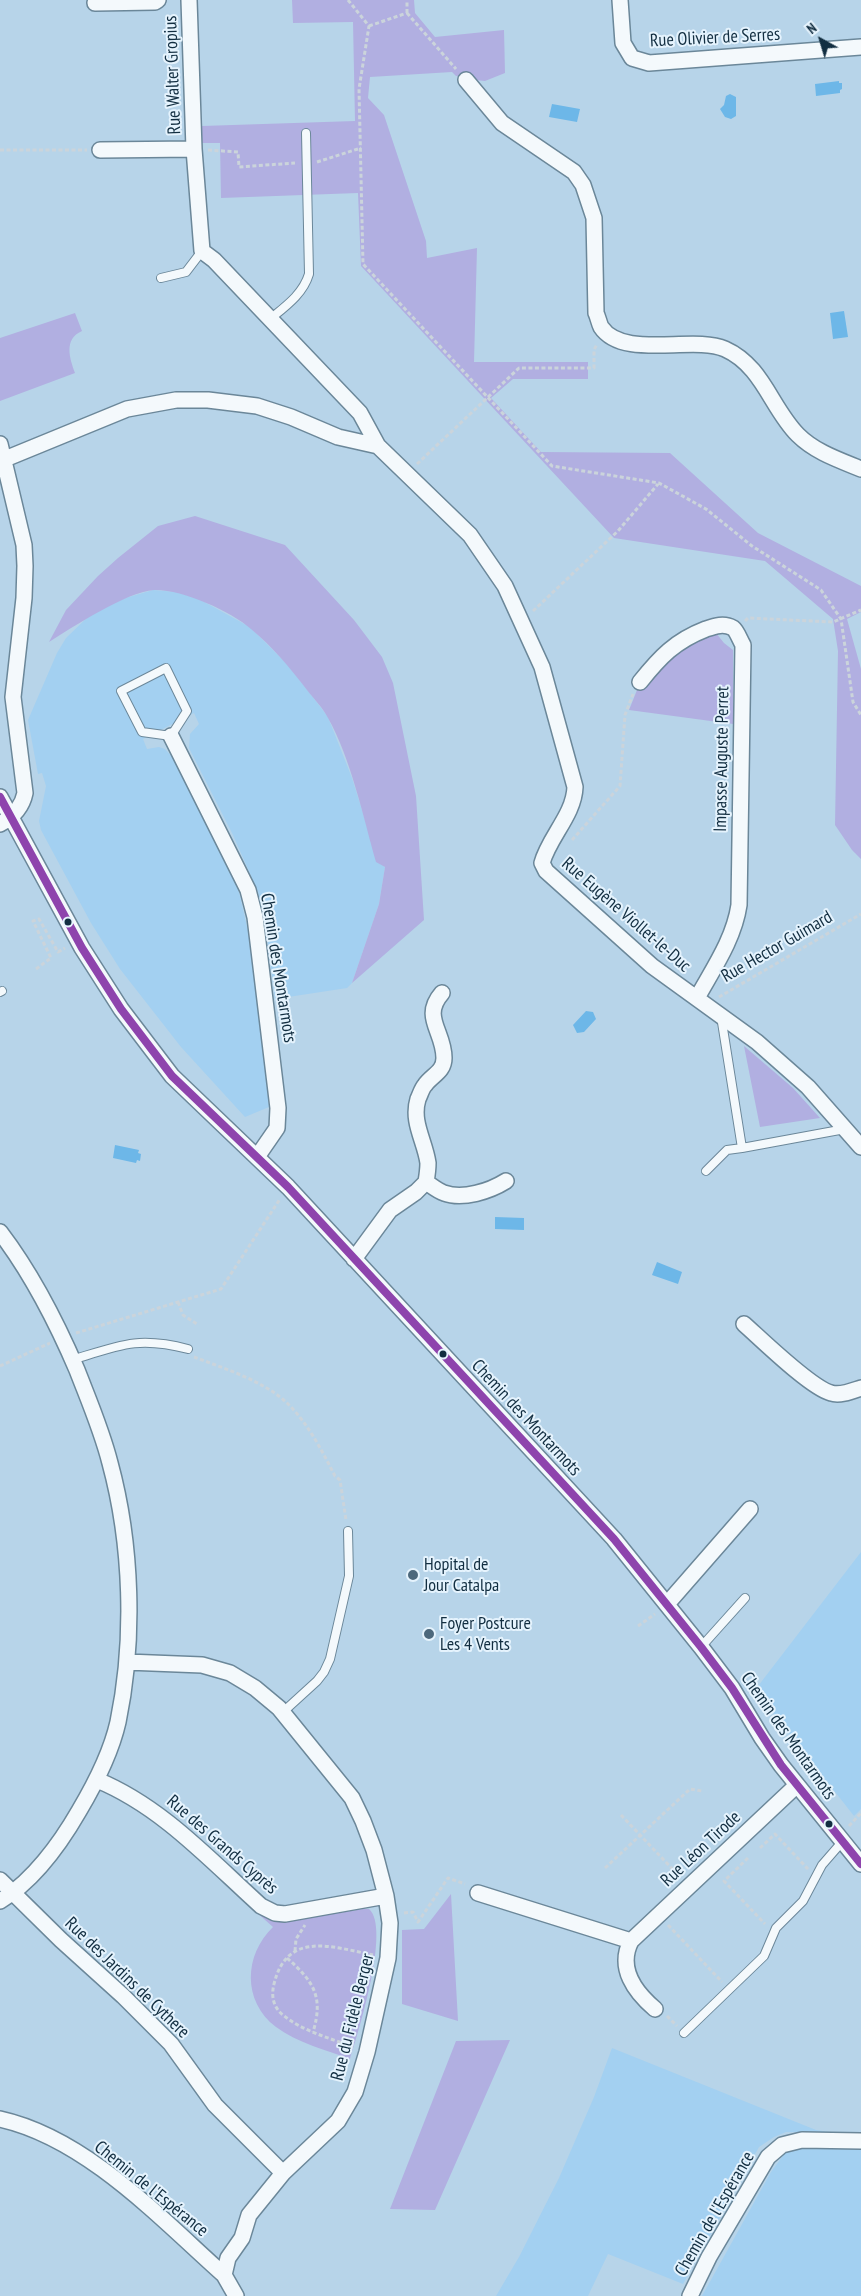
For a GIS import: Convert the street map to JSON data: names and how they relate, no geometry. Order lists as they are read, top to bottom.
{
  "streets": {
    "street": [
      "Rue Olivier de Serres",
      "Rue Walter Gropius",
      "Impasse Auguste Perret",
      "Rue Eugène Viollet-le-Duc",
      "Chemin des Montarmots",
      "Rue des Grands Cyprès",
      "Rue Léon Tirode",
      "Rue des Jardins de Cythere",
      "Rue du Fidèle Berger",
      "Chemin de l'Espérance"
    ],
    "path": ["Rue Hector Guimard"]
  },
  "crossings": [
    ["Impasse Auguste Perret", "Rue Eugène Viollet-le-Duc"],
    ["Impasse Auguste Perret", "Rue Hector Guimard"],
    ["Rue Eugène Viollet-le-Duc", "Rue Hector Guimard"],
    ["Chemin des Montarmots", "Rue Léon Tirode"],
    ["Rue des Grands Cyprès", "Rue du Fidèle Berger"],
    ["Rue des Jardins de Cythere", "Rue du Fidèle Berger"],
    ["Rue du Fidèle Berger", "Chemin de l'Espérance"]
  ],
  "places": ["Hopital de Jour Catalpa", "Foyer Postcure Les 4 Vents"],
  "north": "top left"
}
